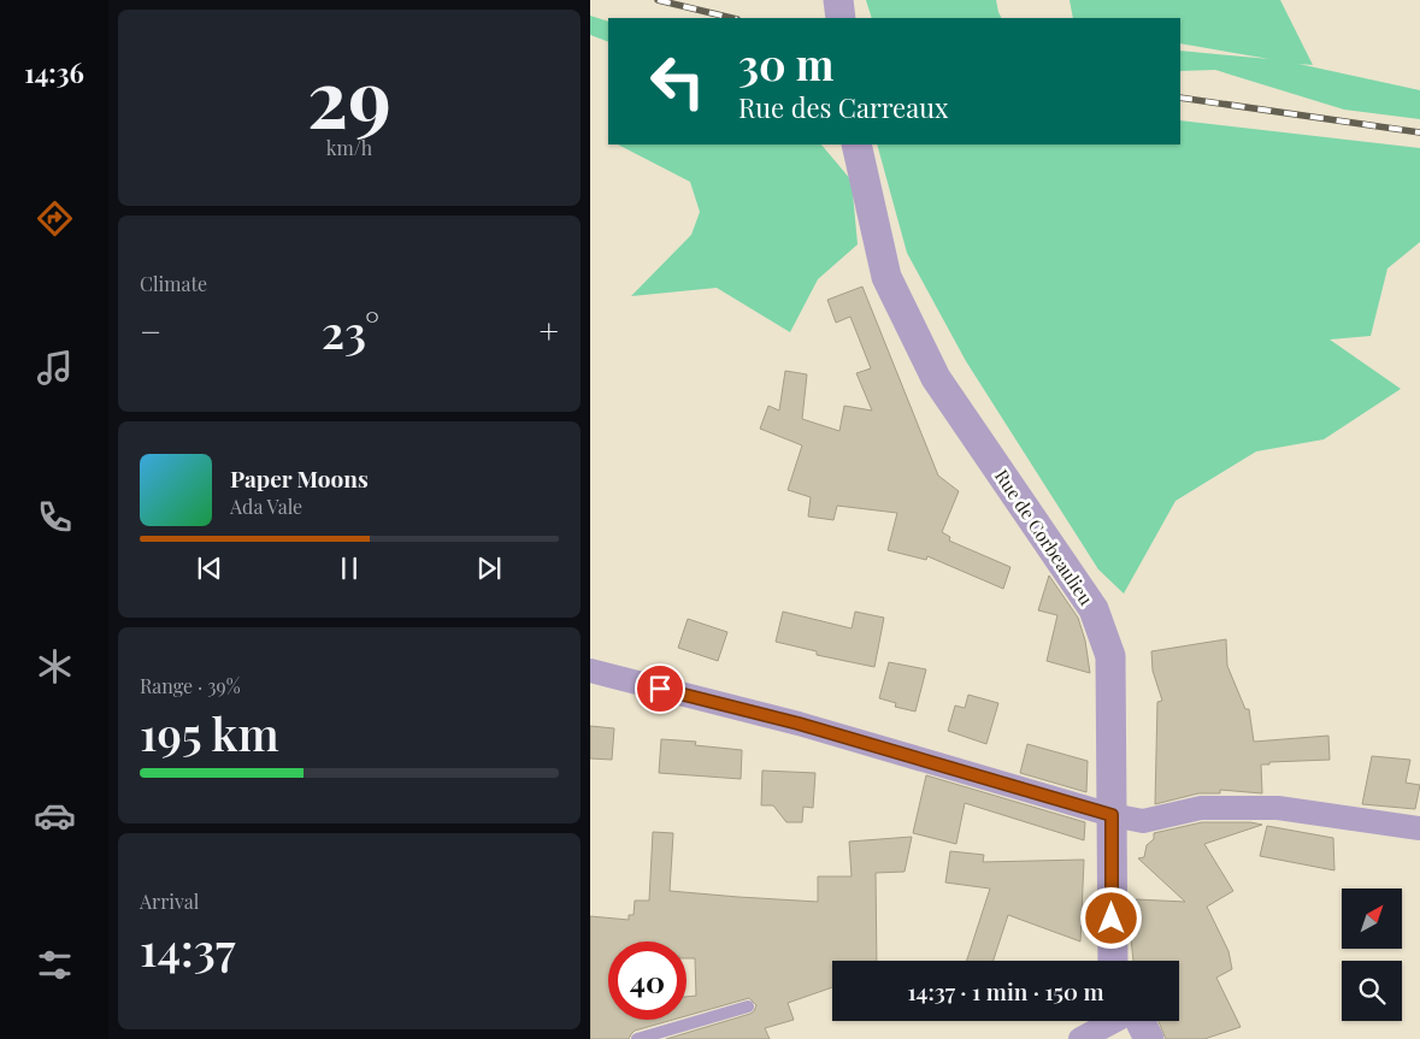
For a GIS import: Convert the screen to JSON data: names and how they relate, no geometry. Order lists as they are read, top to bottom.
{
  "streets": {
    "street": ["Rue de Corbeaulieu"]
  },
  "north": "top right",
  "page": {
    "tabs": "14:36",
    "tile": [
      ["29", "km/h"],
      "Climate",
      ["Range · 39%", "195 km"],
      ["Arrival", "14:37"]
    ],
    "turn": ["30 m", "Rue des Carreaux"],
    "heat": ["−", "23°", "+"],
    "song": ["Paper Moons", "Ada Vale"],
    "limit": "40",
    "trip": "14:37 · 1 min · 150 m"
  }
}
